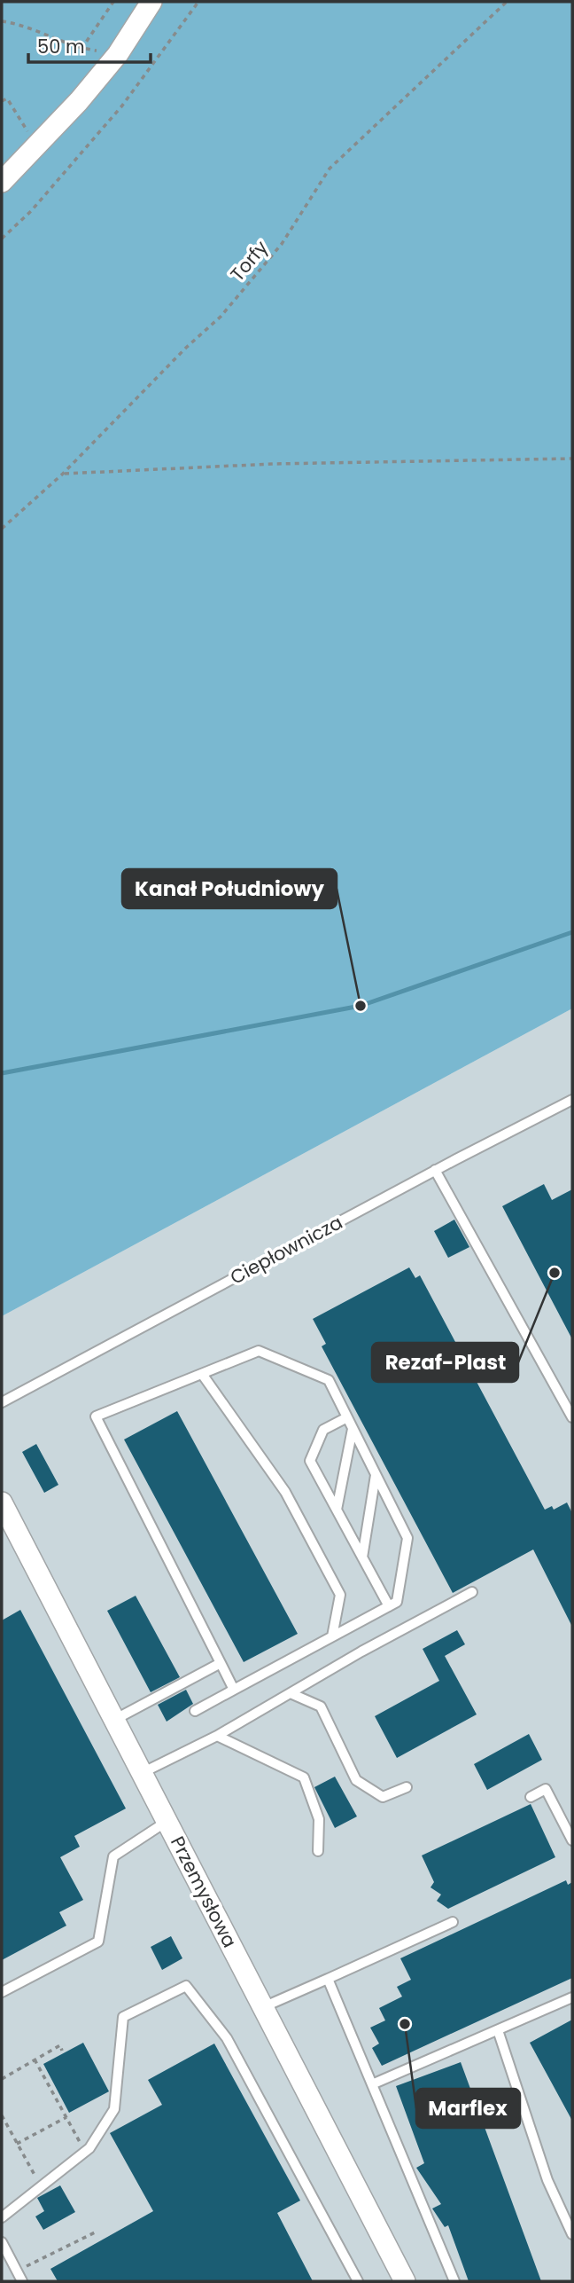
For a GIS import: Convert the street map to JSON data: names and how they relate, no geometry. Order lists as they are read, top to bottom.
{
  "streets": {
    "street": ["Przemysłowa"],
    "lane": ["Ciepłownicza"],
    "path": ["Torfy"]
  },
  "places": ["Kanał Południowy", "Rezaf-Plast", "Marflex"],
  "scale_bar": "50 m"
}
